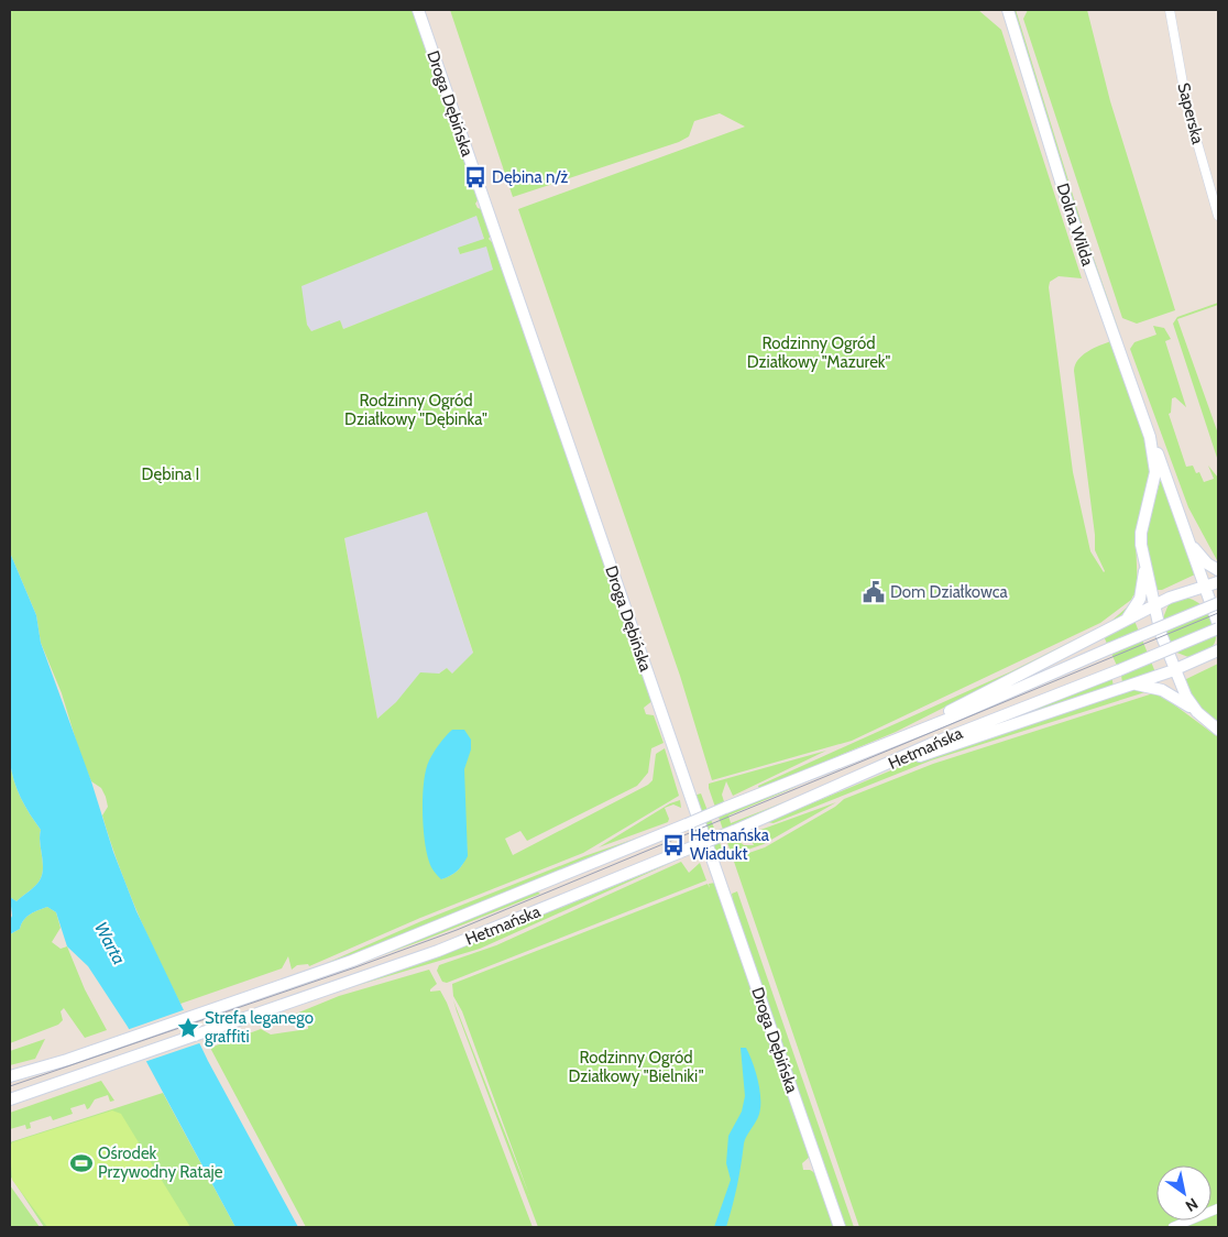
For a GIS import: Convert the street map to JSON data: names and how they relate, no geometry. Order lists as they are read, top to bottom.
{
  "streets": {
    "main road": ["Droga Dębińska", "Dolna Wilda", "Hetmańska"],
    "street": ["Saperska"]
  },
  "crossings": [
    ["Dolna Wilda", "Hetmańska"]
  ],
  "water": ["Warta"],
  "parks": [
    "Rodzinny Ogród Działkowy \"Mazurek\"",
    "Rodzinny Ogród Działkowy \"Dębinka\"",
    "Dębina I",
    "Rodzinny Ogród Działkowy \"Bielniki\""
  ],
  "places": {
    "bus stop": ["Dębina n/ż", "Hetmańska Wiadukt"],
    "public building": ["Dom Działkowca"],
    "place": ["Strefa leganego graffiti"],
    "sports": ["Ośrodek Przywodny Rataje"]
  },
  "north": "bottom right"
}
